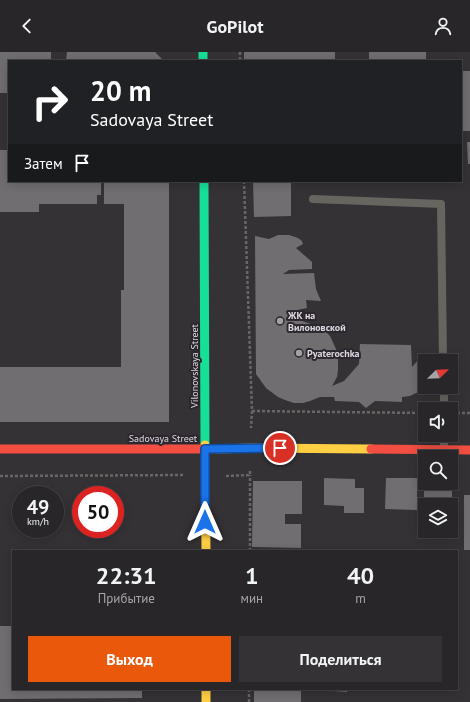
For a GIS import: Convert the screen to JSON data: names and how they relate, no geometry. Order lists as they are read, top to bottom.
{
  "streets": {
    "street": ["Vilonovskaya Street", "Sadovaya Street"]
  },
  "crossings": [
    ["Vilonovskaya Street", "Sadovaya Street"]
  ],
  "places": ["ЖК на Вилоновской", "Pyaterochka"],
  "north": "top right",
  "page": {
    "header": "GoPilot",
    "turn": ["20 m", "Sadovaya Street"],
    "then": "Затем",
    "speed": "49 km/h",
    "limit": "50",
    "eta": [
      "22:31",
      "Прибытие",
      "1",
      "мин",
      "40",
      "m"
    ],
    "buttons": ["Выход", "Поделиться"]
  }
}
